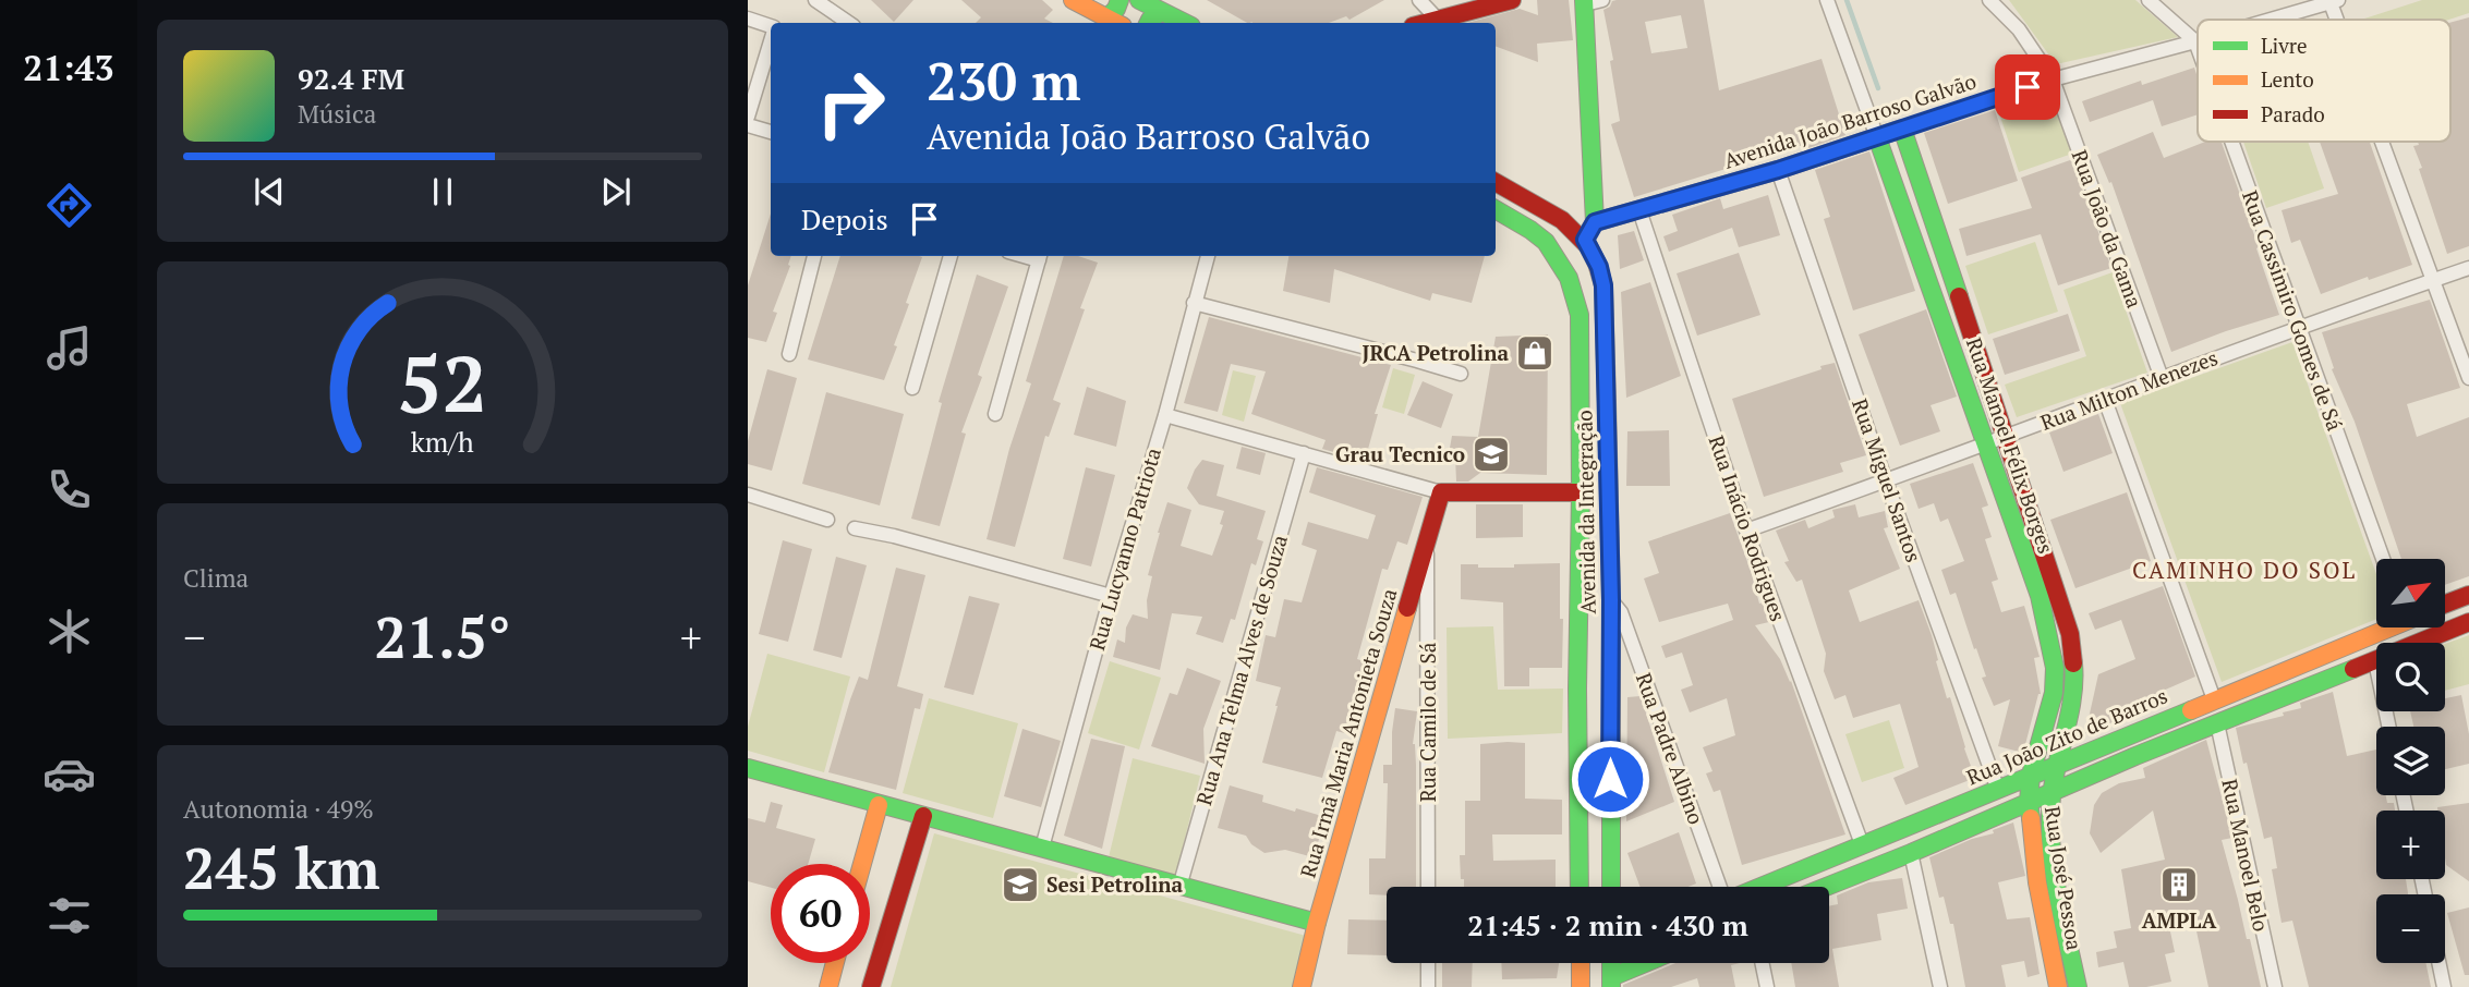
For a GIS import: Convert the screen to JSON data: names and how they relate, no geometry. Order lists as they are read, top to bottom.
{
  "streets": {
    "street": [
      "Avenida João Barroso Galvão",
      "Rua João da Gama",
      "Rua Cassimiro Gomes de Sá",
      "Rua Milton Menezes",
      "Rua Manoel Félix Borges",
      "Rua Miguel Santos",
      "Avenida da Integração",
      "Rua Inácio Rodrigues",
      "Rua Lucyanno Patriota",
      "Rua Ana Telma Alves de Souza",
      "Rua Camilo de Sá",
      "Rua Irmã Maria Antonieta Souza",
      "Rua João Zito de Barros",
      "Rua Padre Albino",
      "Rua Manoel Belo",
      "Rua José Pessoa"
    ]
  },
  "crossings": [
    ["Avenida João Barroso Galvão", "Rua João da Gama"],
    ["Avenida João Barroso Galvão", "Rua Cassimiro Gomes de Sá"],
    ["Avenida João Barroso Galvão", "Rua Manoel Félix Borges"],
    ["Avenida João Barroso Galvão", "Rua Miguel Santos"],
    ["Avenida João Barroso Galvão", "Rua Inácio Rodrigues"],
    ["Rua João da Gama", "Rua Milton Menezes"],
    ["Rua Cassimiro Gomes de Sá", "Rua Milton Menezes"],
    ["Rua Milton Menezes", "Rua Manoel Félix Borges"],
    ["Rua Milton Menezes", "Rua Miguel Santos"],
    ["Rua Milton Menezes", "Rua Inácio Rodrigues"],
    ["Rua Manoel Félix Borges", "Rua João Zito de Barros"],
    ["Rua Manoel Félix Borges", "Rua José Pessoa"],
    ["Rua Miguel Santos", "Rua João Zito de Barros"],
    ["Avenida da Integração", "Rua Padre Albino"],
    ["Rua Inácio Rodrigues", "Rua João Zito de Barros"],
    ["Rua Camilo de Sá", "Rua Irmã Maria Antonieta Souza"],
    ["Rua João Zito de Barros", "Rua José Pessoa"]
  ],
  "districts": ["CAMINHO DO SOL"],
  "places": {
    "shop": ["JRCA Petrolina"],
    "school or university": ["Grau Tecnico", "Sesi Petrolina"],
    "building": ["AMPLA"]
  },
  "legend": ["Livre", "Lento", "Parado"],
  "north": "top right",
  "page": {
    "tabs": "21:43",
    "turn": ["230 m", "Avenida João Barroso Galvão"],
    "song": ["92.4 FM", "Música"],
    "then": "Depois",
    "tile": [
      "Clima",
      ["Autonomia · 49%", "245 km"]
    ],
    "map_buttons": ["+", "−"],
    "heat": ["−", "21.5°", "+"],
    "limit": "60",
    "trip": "21:45 · 2 min · 430 m",
    "gauge": ["52", "km/h"]
  }
}
